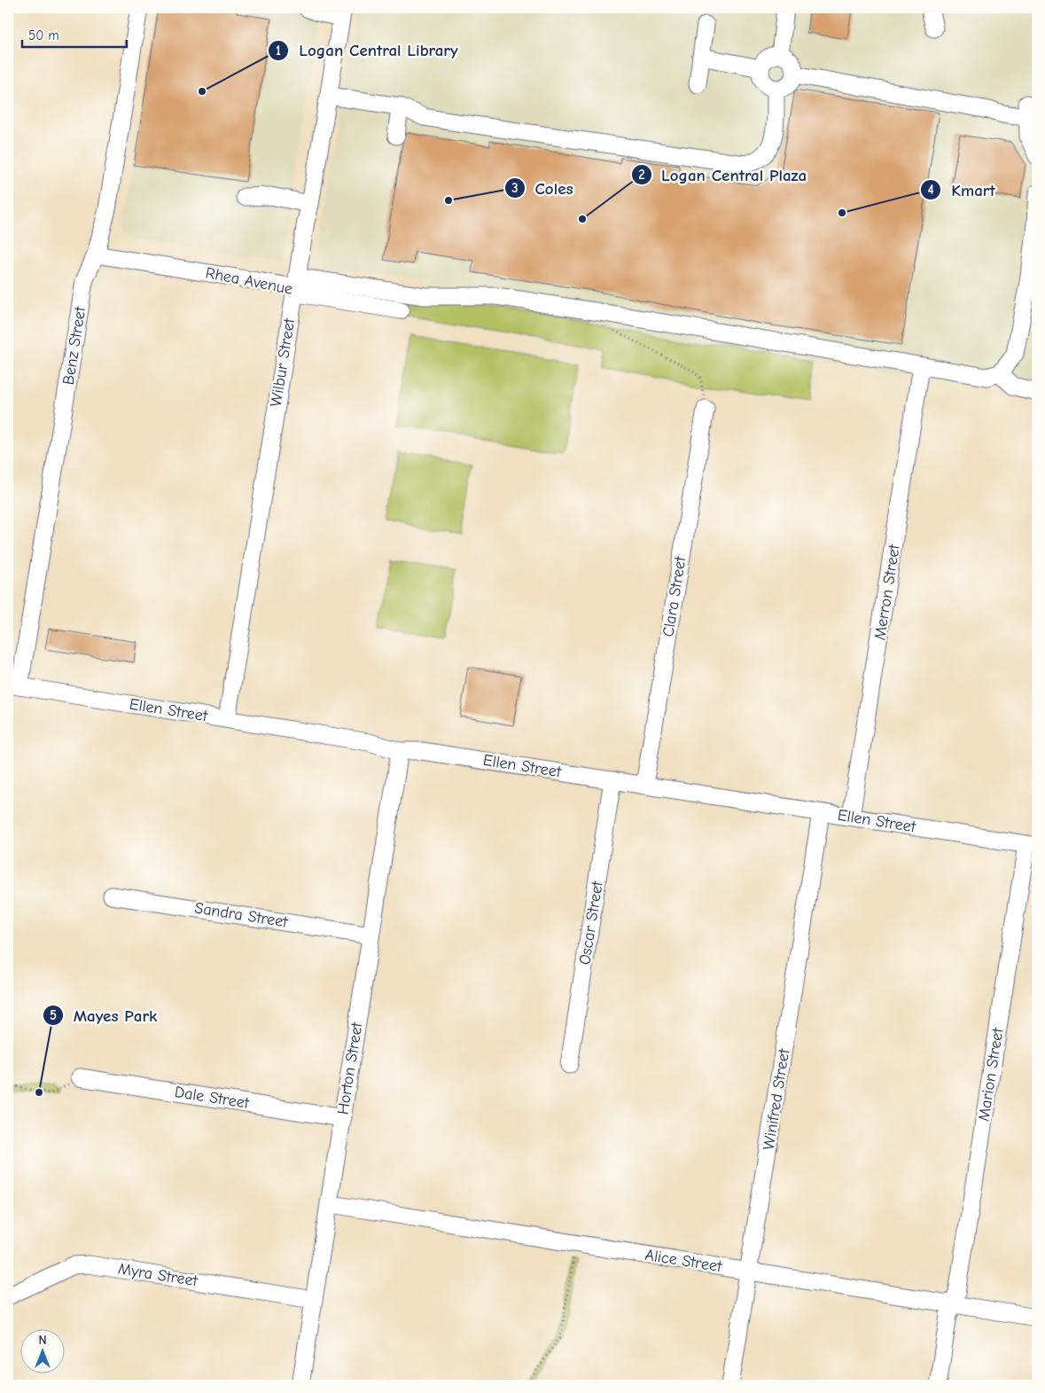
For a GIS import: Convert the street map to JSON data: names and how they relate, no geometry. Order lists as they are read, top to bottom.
{
  "streets": {
    "street": [
      "Rhea Avenue",
      "Benz Street",
      "Wilbur Street",
      "Merron Street",
      "Clara Street",
      "Ellen Street",
      "Sandra Street",
      "Oscar Street",
      "Horton Street",
      "Marion Street",
      "Dale Street",
      "Winifred Street",
      "Alice Street",
      "Myra Street"
    ]
  },
  "crossings": [
    ["Rhea Avenue", "Benz Street"],
    ["Rhea Avenue", "Wilbur Street"],
    ["Benz Street", "Ellen Street"],
    ["Wilbur Street", "Ellen Street"],
    ["Merron Street", "Ellen Street"],
    ["Clara Street", "Ellen Street"],
    ["Ellen Street", "Oscar Street"],
    ["Ellen Street", "Horton Street"],
    ["Ellen Street", "Marion Street"],
    ["Ellen Street", "Winifred Street"],
    ["Sandra Street", "Horton Street"],
    ["Horton Street", "Dale Street"],
    ["Horton Street", "Alice Street"],
    ["Horton Street", "Myra Street"],
    ["Marion Street", "Alice Street"],
    ["Winifred Street", "Alice Street"]
  ],
  "places": [
    "Logan Central Library",
    "Coles",
    "Kmart",
    "Logan Central Plaza",
    "Mayes Park"
  ],
  "scale_bar": "50 m",
  "north": "top"
}
